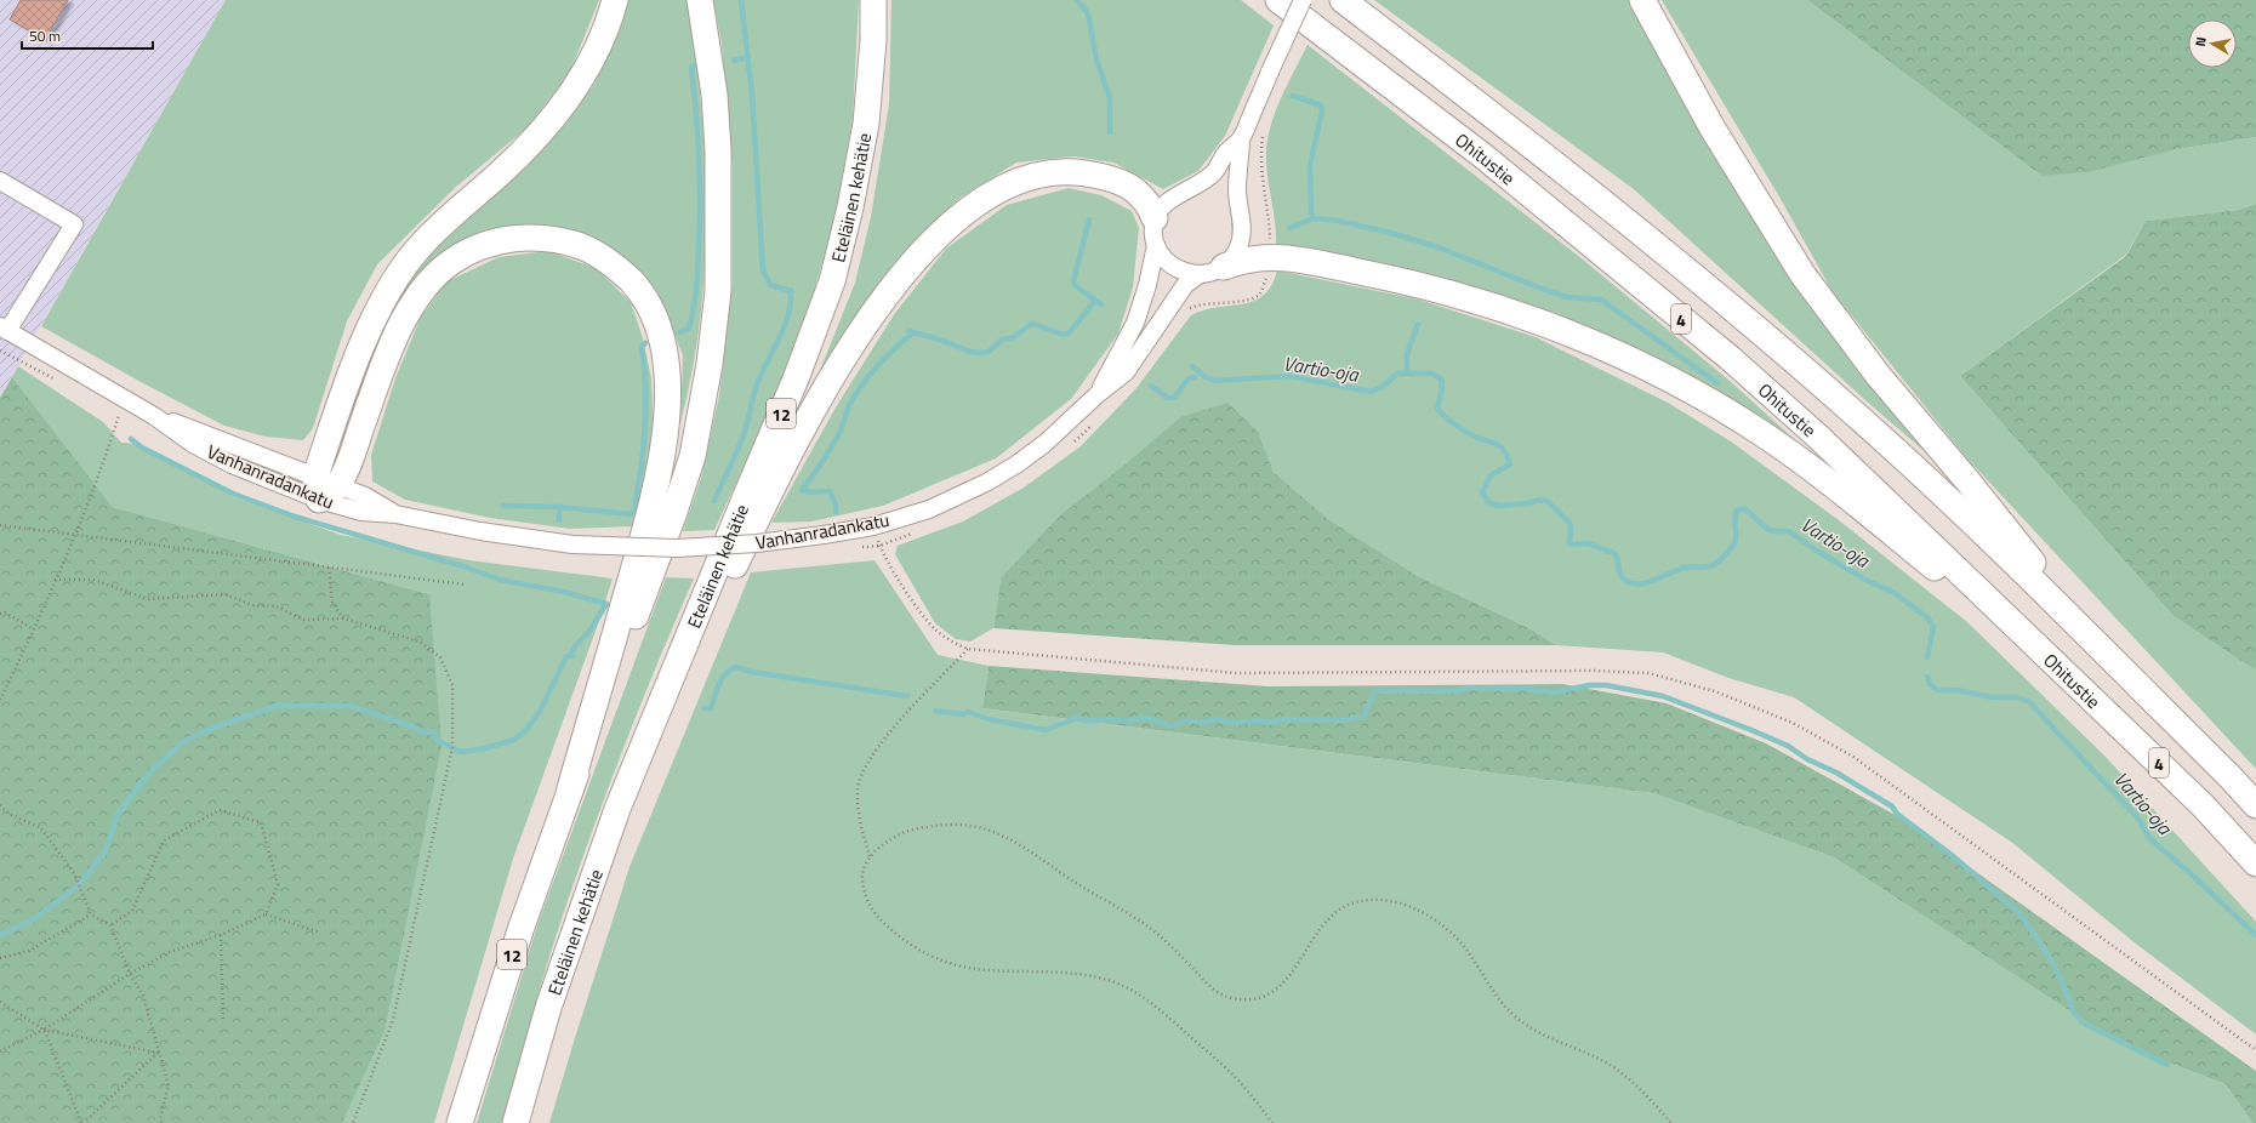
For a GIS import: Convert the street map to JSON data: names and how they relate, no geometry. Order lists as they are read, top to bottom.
{
  "streets": {
    "highway": [
      "Ohitustie",
      "Eteläinen kehätie",
      "4",
      "12"
    ],
    "street": ["Vanhanradankatu"]
  },
  "water": ["Vartio-oja"],
  "scale_bar": "50 m",
  "north": "left"
}
